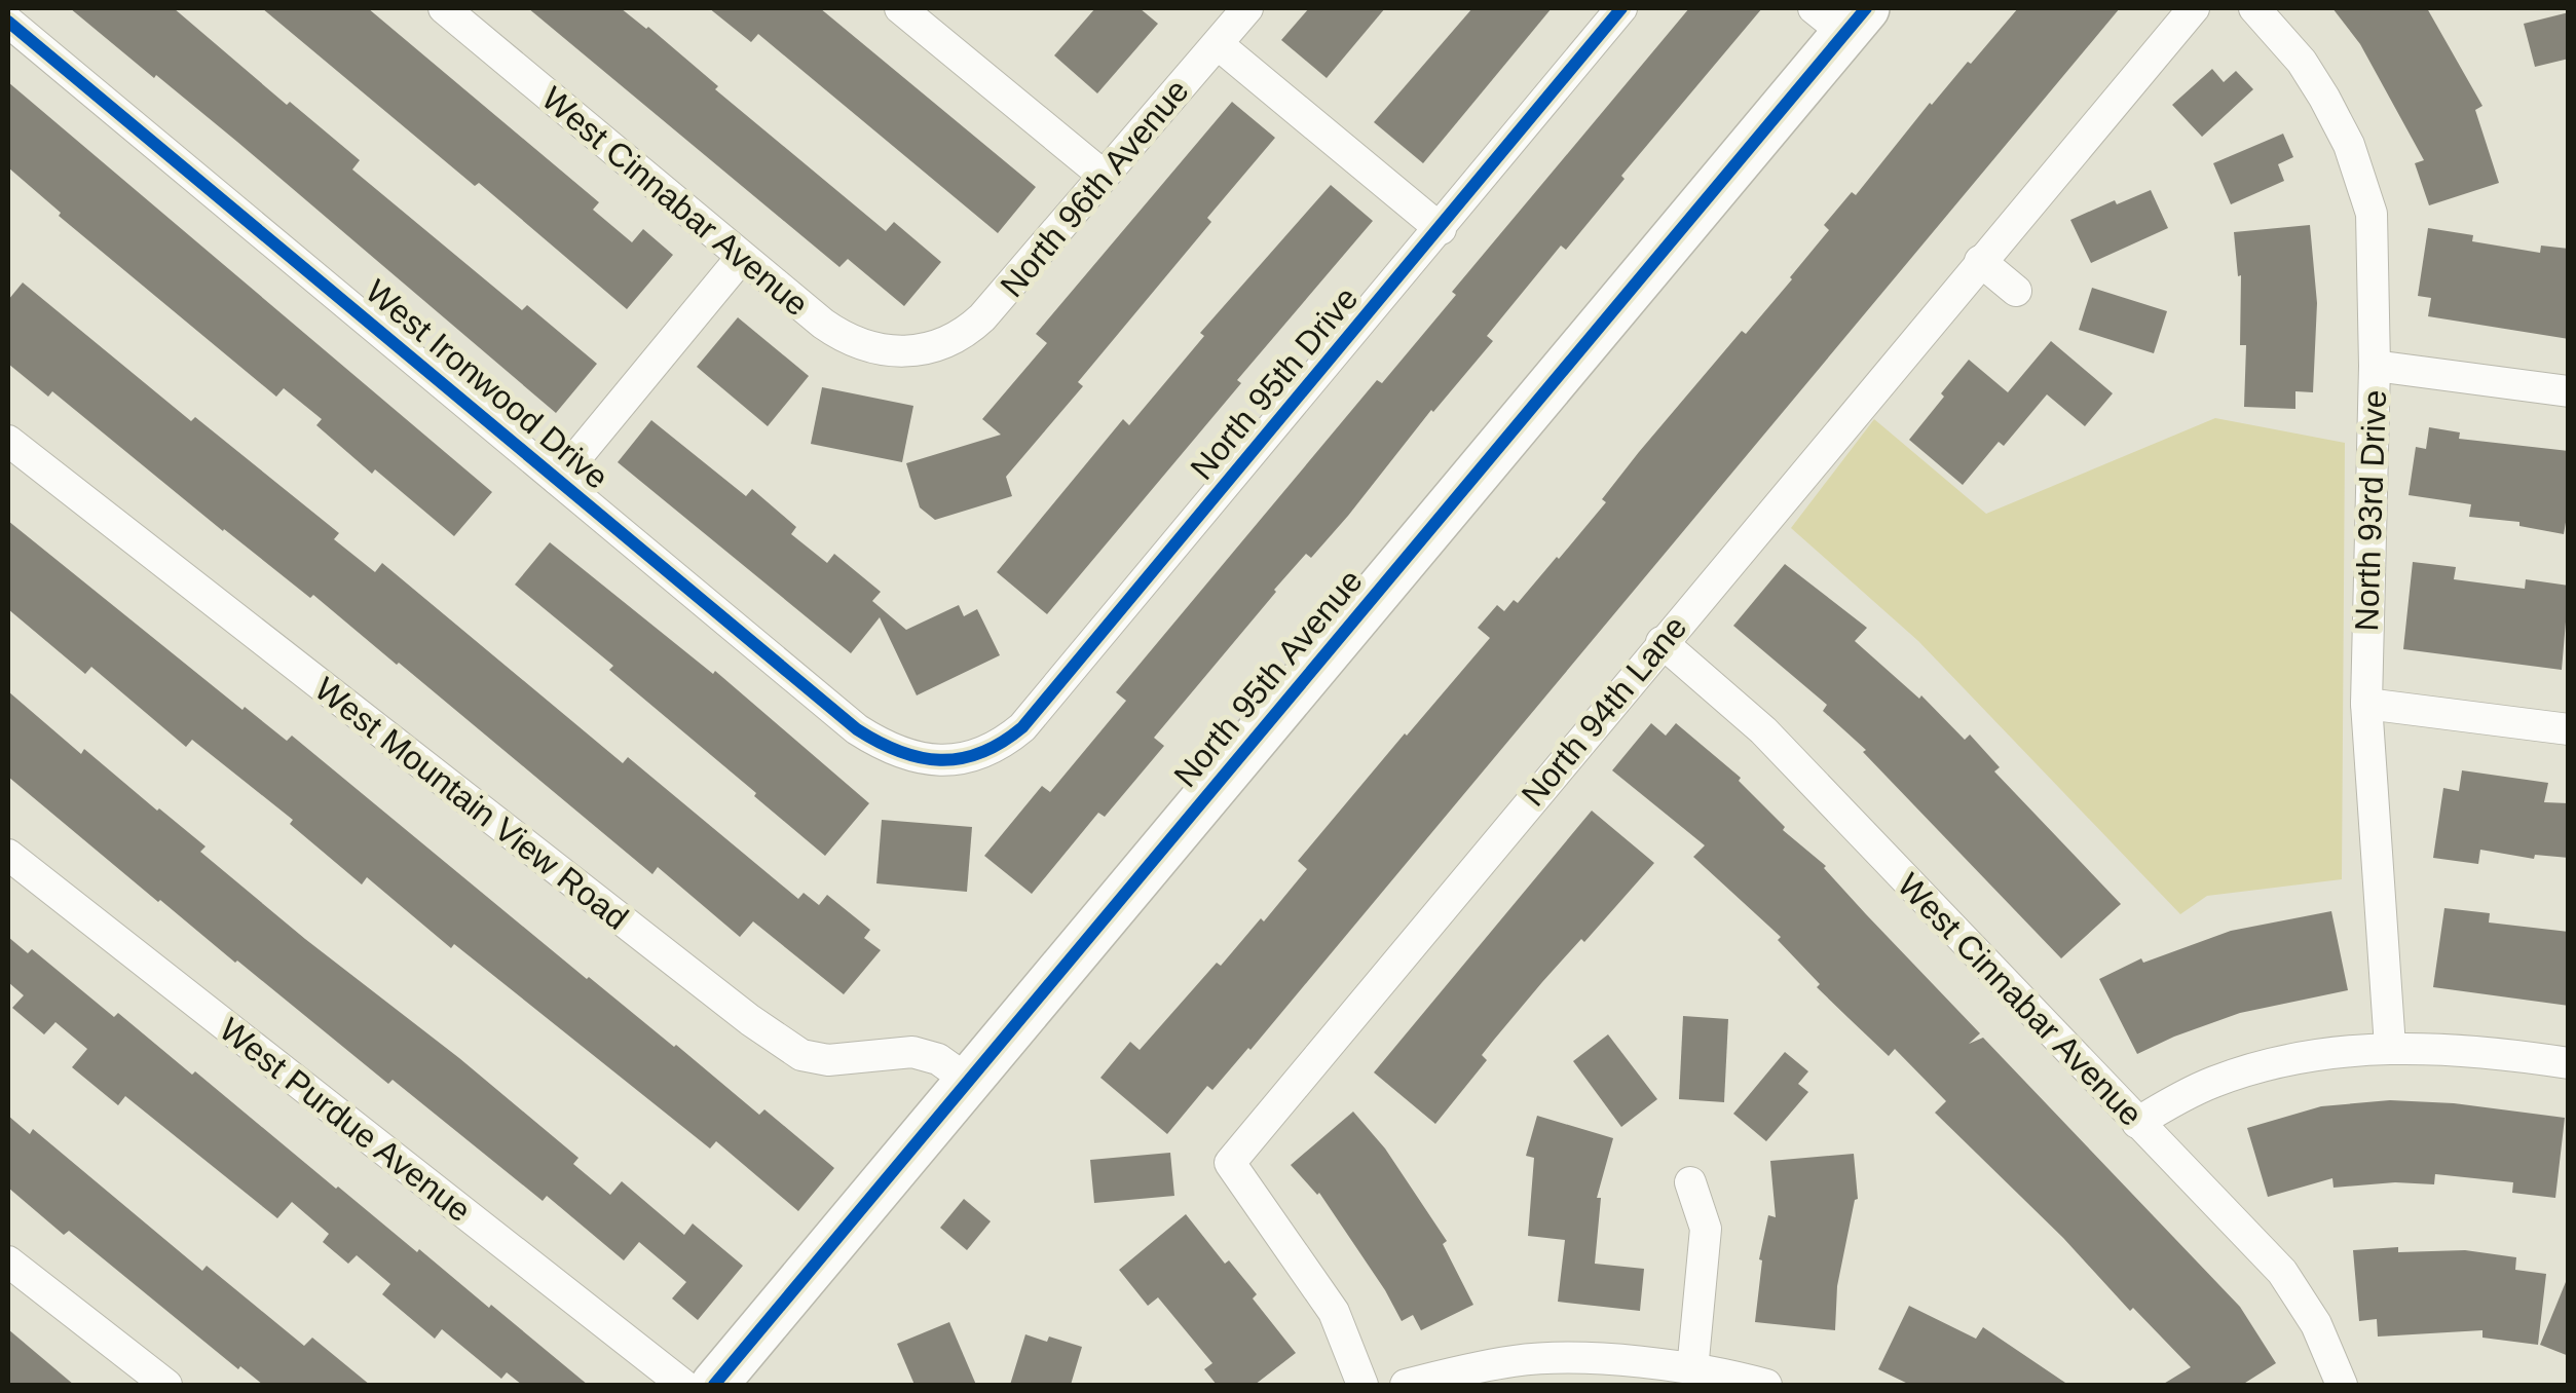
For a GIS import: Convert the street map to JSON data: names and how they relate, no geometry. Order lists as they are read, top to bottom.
{
  "streets": {
    "street": [
      "North 96th Avenue",
      "West Cinnabar Avenue",
      "North 95th Drive",
      "West Ironwood Drive",
      "North 93rd Drive",
      "North 95th Avenue",
      "North 94th Lane",
      "West Mountain View Road",
      "West Purdue Avenue"
    ]
  },
  "crossings": [
    ["North 96th Avenue", "West Cinnabar Avenue"],
    ["West Cinnabar Avenue", "North 94th Lane"],
    ["North 95th Drive", "West Ironwood Drive"],
    ["North 95th Avenue", "West Mountain View Road"]
  ]
}
